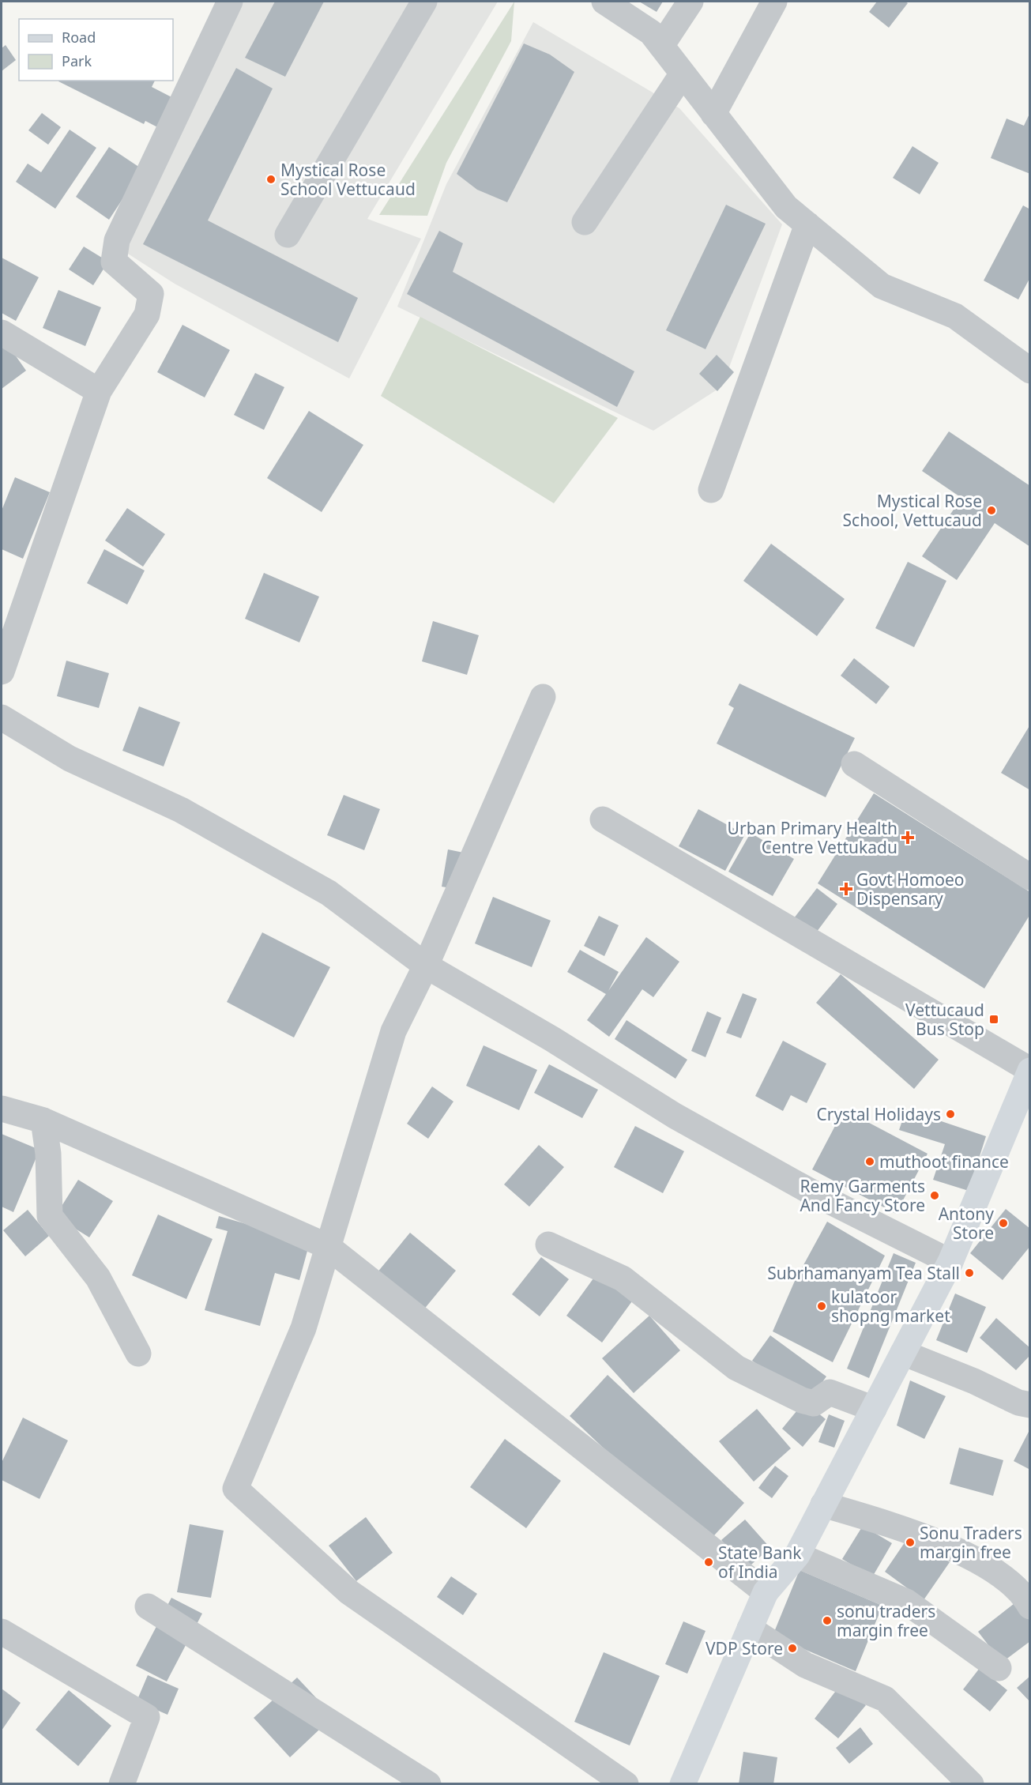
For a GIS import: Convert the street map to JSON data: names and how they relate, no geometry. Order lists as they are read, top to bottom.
{
  "places": {
    "other": [
      "Mystical Rose School Vettucaud",
      "Mystical Rose School, Vettucaud",
      "Crystal Holidays",
      "muthoot finance",
      "Remy Garments And Fancy Store",
      "Antony Store",
      "Subrhamanyam Tea Stall",
      "kulatoor shopng market",
      "Sonu Traders margin free",
      "State Bank of India",
      "sonu traders margin free",
      "VDP Store"
    ],
    "health": ["Urban Primary Health Centre Vettukadu", "Govt Homoeo Dispensary"],
    "transit": ["Vettucaud Bus Stop"]
  },
  "legend": ["Road", "Park"]
}
